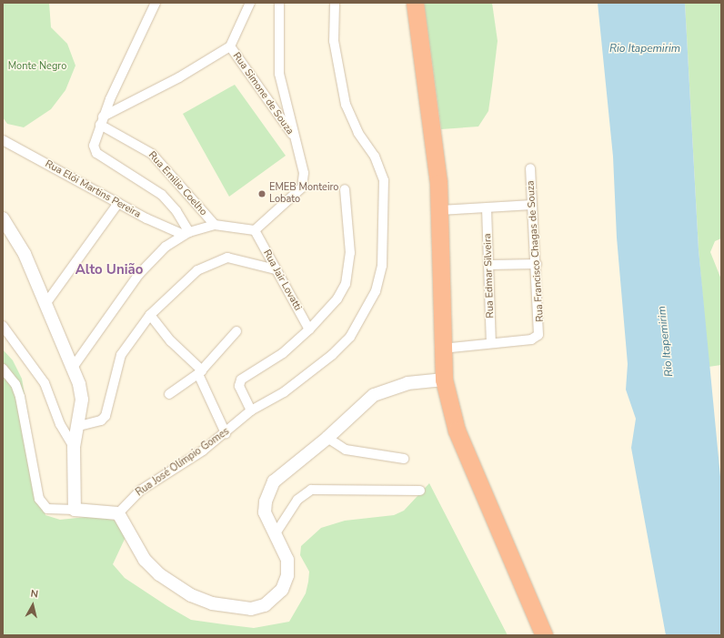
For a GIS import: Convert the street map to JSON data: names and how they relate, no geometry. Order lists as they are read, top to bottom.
{
  "streets": {
    "street": [
      "Rua Simone de Souza",
      "Rua Emilio Coelho",
      "Rua Elói Martins Pereira",
      "Rua Francisco Chagas de Souza",
      "Rua Edmar Silveira",
      "Rua Jair Lovatti",
      "Rua José Olímpio Gomes"
    ]
  },
  "crossings": [
    ["Rua Simone de Souza", "Rua Jair Lovatti"],
    ["Rua Francisco Chagas de Souza", "Rua Edmar Silveira"]
  ],
  "districts": ["Alto União"],
  "water": ["Rio Itapemirim"],
  "parks": ["Monte Negro"],
  "places": ["EMEB Monteiro Lobato"],
  "north": "top"
}
